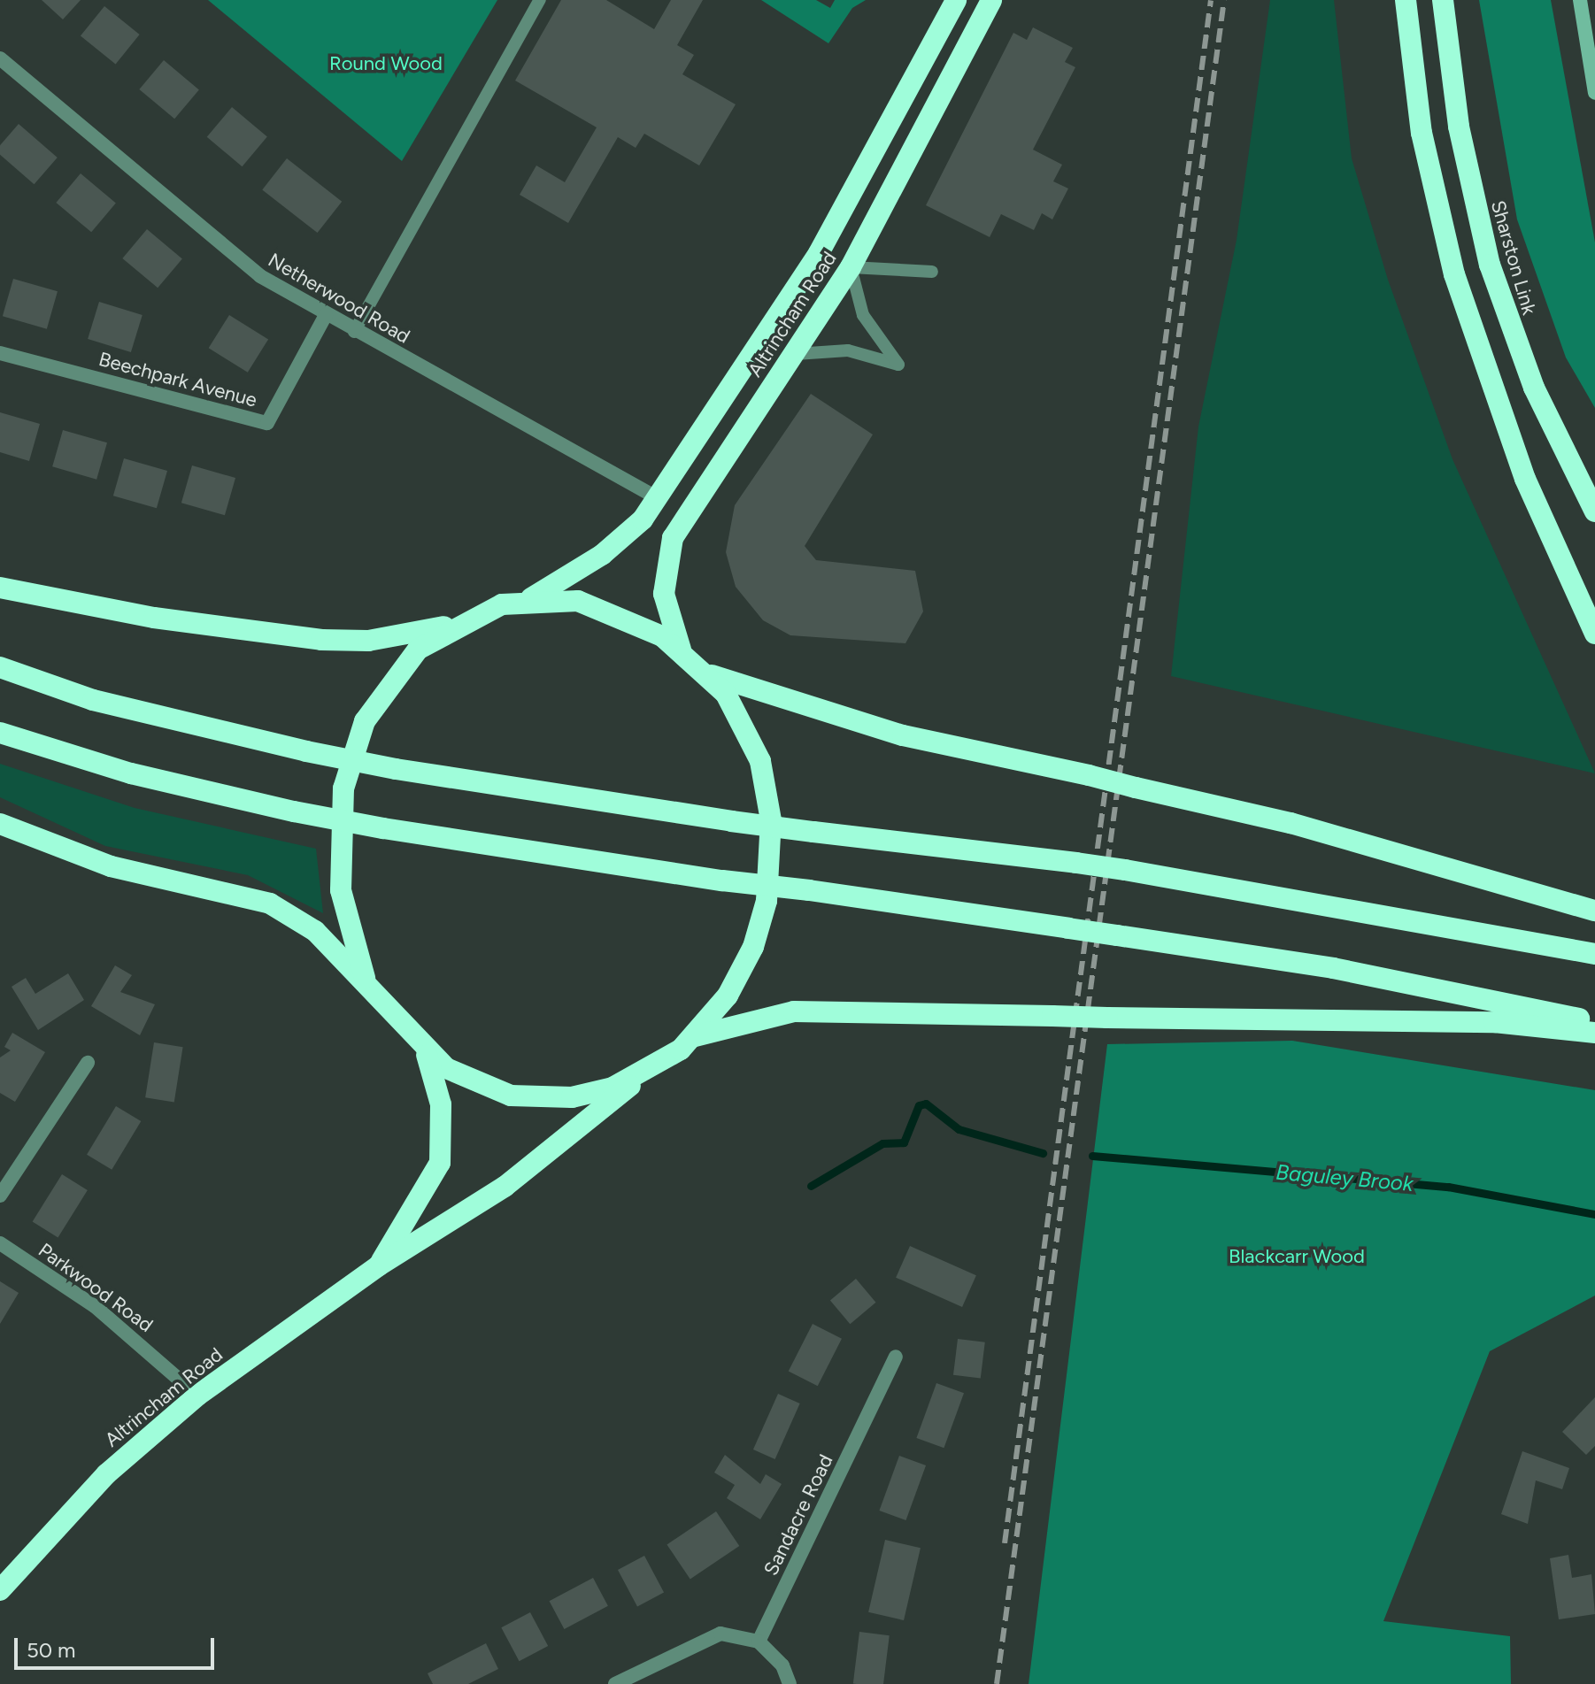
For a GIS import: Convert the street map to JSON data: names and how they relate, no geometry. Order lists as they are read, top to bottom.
{
  "streets": {
    "highway": ["Sharston Link", "Altrincham Road"],
    "street": [
      "Netherwood Road",
      "Beechpark Avenue",
      "Parkwood Road",
      "Sandacre Road"
    ]
  },
  "crossings": [
    ["Netherwood Road", "Altrincham Road"],
    ["Netherwood Road", "Beechpark Avenue"],
    ["Altrincham Road", "Parkwood Road"]
  ],
  "water": ["Baguley Brook"],
  "parks": ["Round Wood", "Blackcarr Wood"],
  "scale_bar": "50 m"
}
